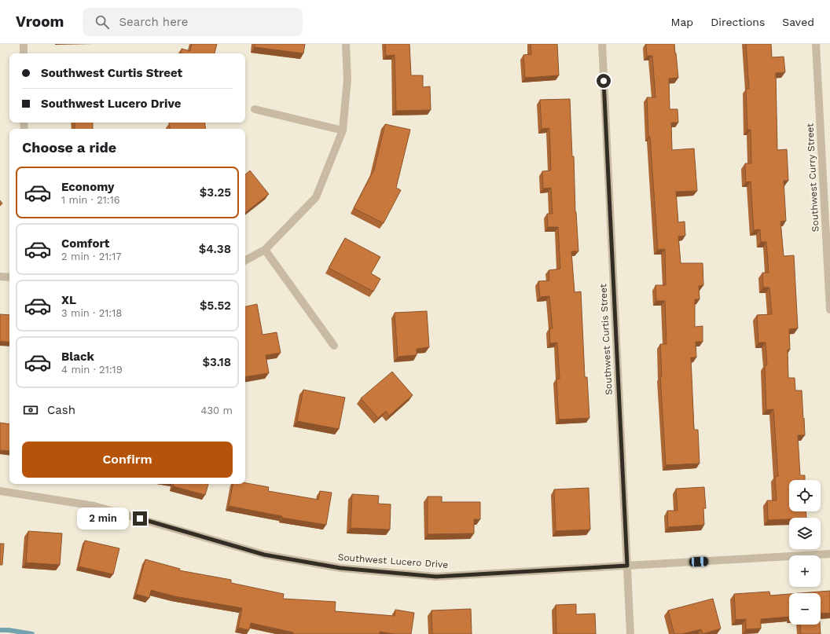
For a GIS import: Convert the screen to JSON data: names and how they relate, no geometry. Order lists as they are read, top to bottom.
{
  "streets": {
    "street": ["Southwest Curry Street", "Southwest Curtis Street", "Southwest Lucero Drive"]
  },
  "crossings": [
    ["Southwest Curtis Street", "Southwest Lucero Drive"]
  ],
  "page": {
    "header": "Vroom",
    "search": "Search here",
    "nav": ["Map", "Directions", "Saved"],
    "banner": ["Southwest Curtis Street", "Southwest Lucero Drive"],
    "heading": "Choose a ride",
    "list": [
      {
        "name": "Economy",
        "note": "1 min · 21:16",
        "value": "$3.25"
      },
      {
        "name": "Comfort",
        "note": "2 min · 21:17",
        "value": "$4.38"
      },
      {
        "name": "XL",
        "note": "3 min · 21:18",
        "value": "$5.52"
      },
      {
        "name": "Black",
        "note": "4 min · 21:19",
        "value": "$3.18"
      }
    ],
    "pay": ["Cash", "430 m"],
    "buttons": "Confirm",
    "map_buttons": ["+", "−"],
    "bubble": "2 min"
  }
}
